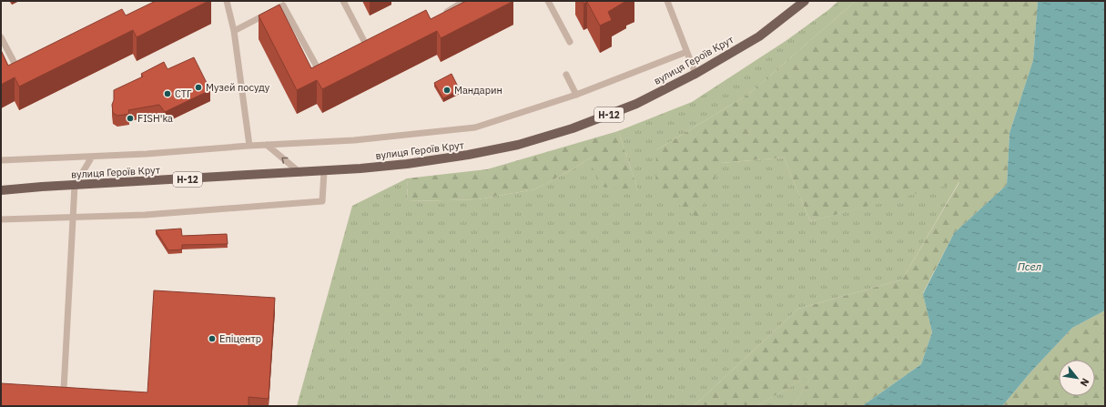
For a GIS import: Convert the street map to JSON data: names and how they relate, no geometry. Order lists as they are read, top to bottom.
{
  "streets": {
    "main road": ["вулиця Героїв Крут", "Н-12"]
  },
  "water": ["Псел"],
  "places": [
    "Музей посуду",
    "Мандарин",
    "СТГ",
    "FISH'ka",
    "Епіцентр"
  ],
  "north": "bottom right"
}
